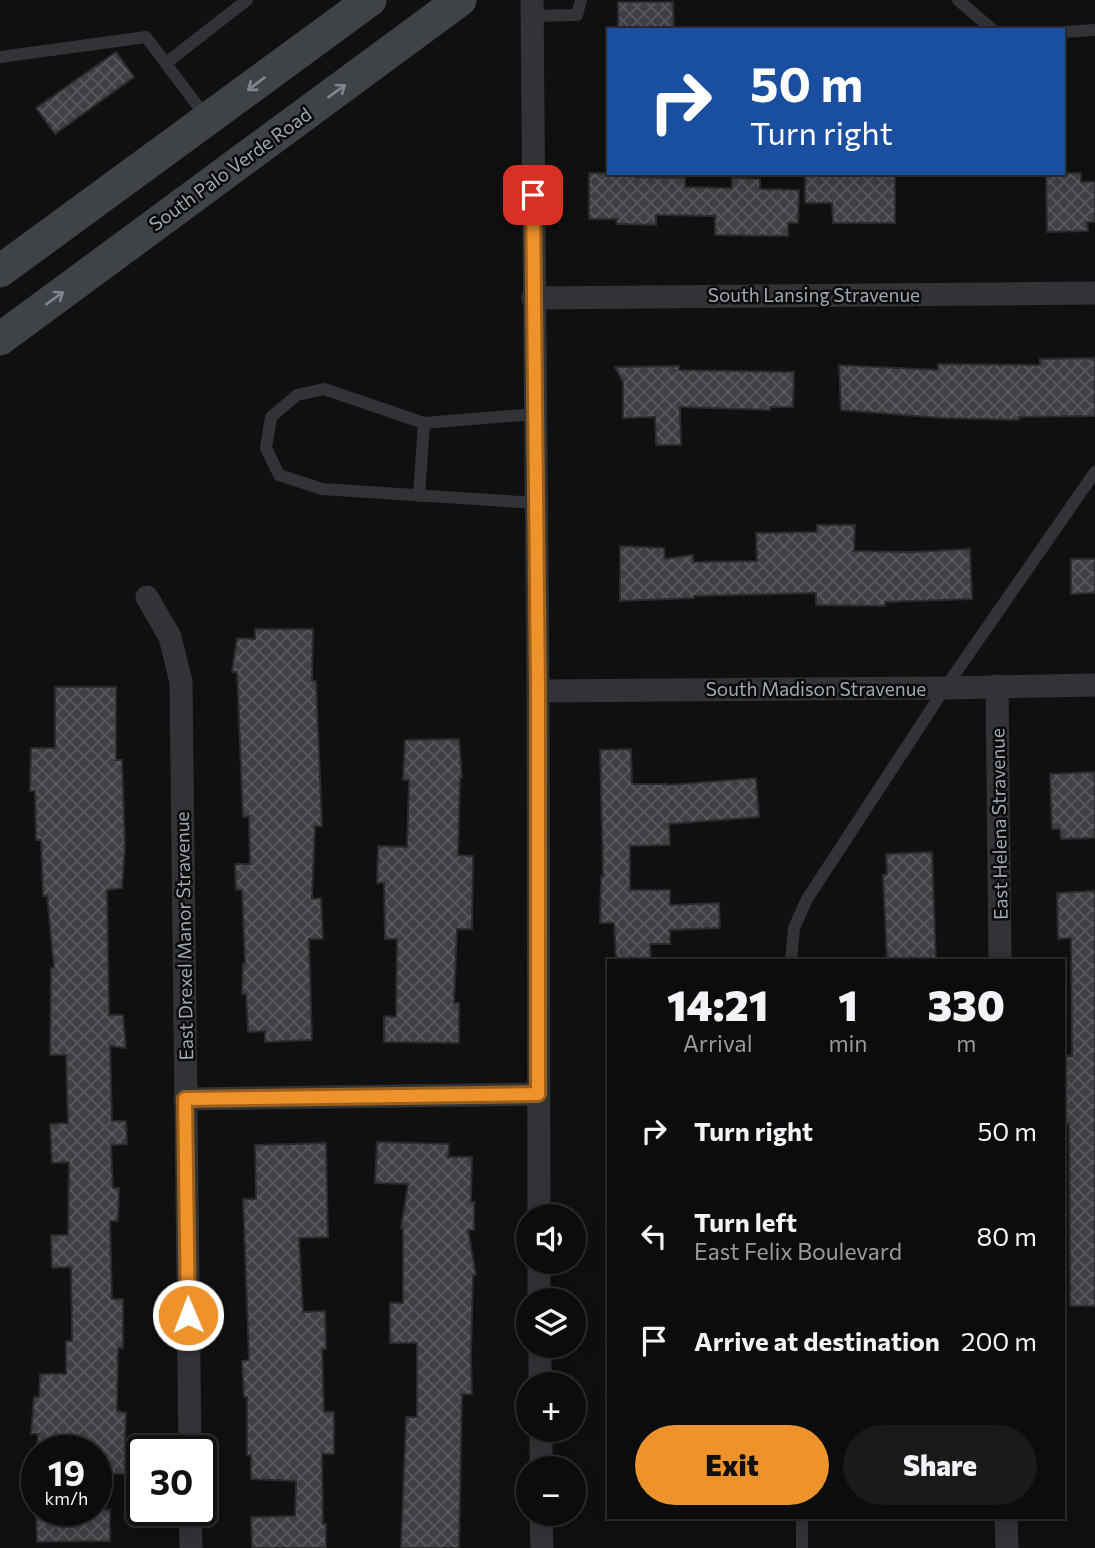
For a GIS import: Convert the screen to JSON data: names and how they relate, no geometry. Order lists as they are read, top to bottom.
{
  "streets": {
    "main road": ["South Palo Verde Road"],
    "street": [
      "South Lansing Stravenue",
      "South Madison Stravenue",
      "East Helena Stravenue",
      "East Drexel Manor Stravenue"
    ]
  },
  "crossings": [
    ["South Madison Stravenue", "East Helena Stravenue"]
  ],
  "page": {
    "turn": ["50 m", "Turn right"],
    "eta": [
      "14:21",
      "Arrival",
      "1",
      "min",
      "330",
      "m"
    ],
    "list": [
      {
        "name": "Turn right",
        "value": "50 m"
      },
      {
        "name": "Turn left",
        "note": "East Felix Boulevard",
        "value": "80 m"
      },
      {
        "name": "Arrive at destination",
        "value": "200 m"
      }
    ],
    "map_buttons": ["+", "−"],
    "buttons": ["Exit", "Share"],
    "speed": "19 km/h",
    "limit": "30"
  }
}
